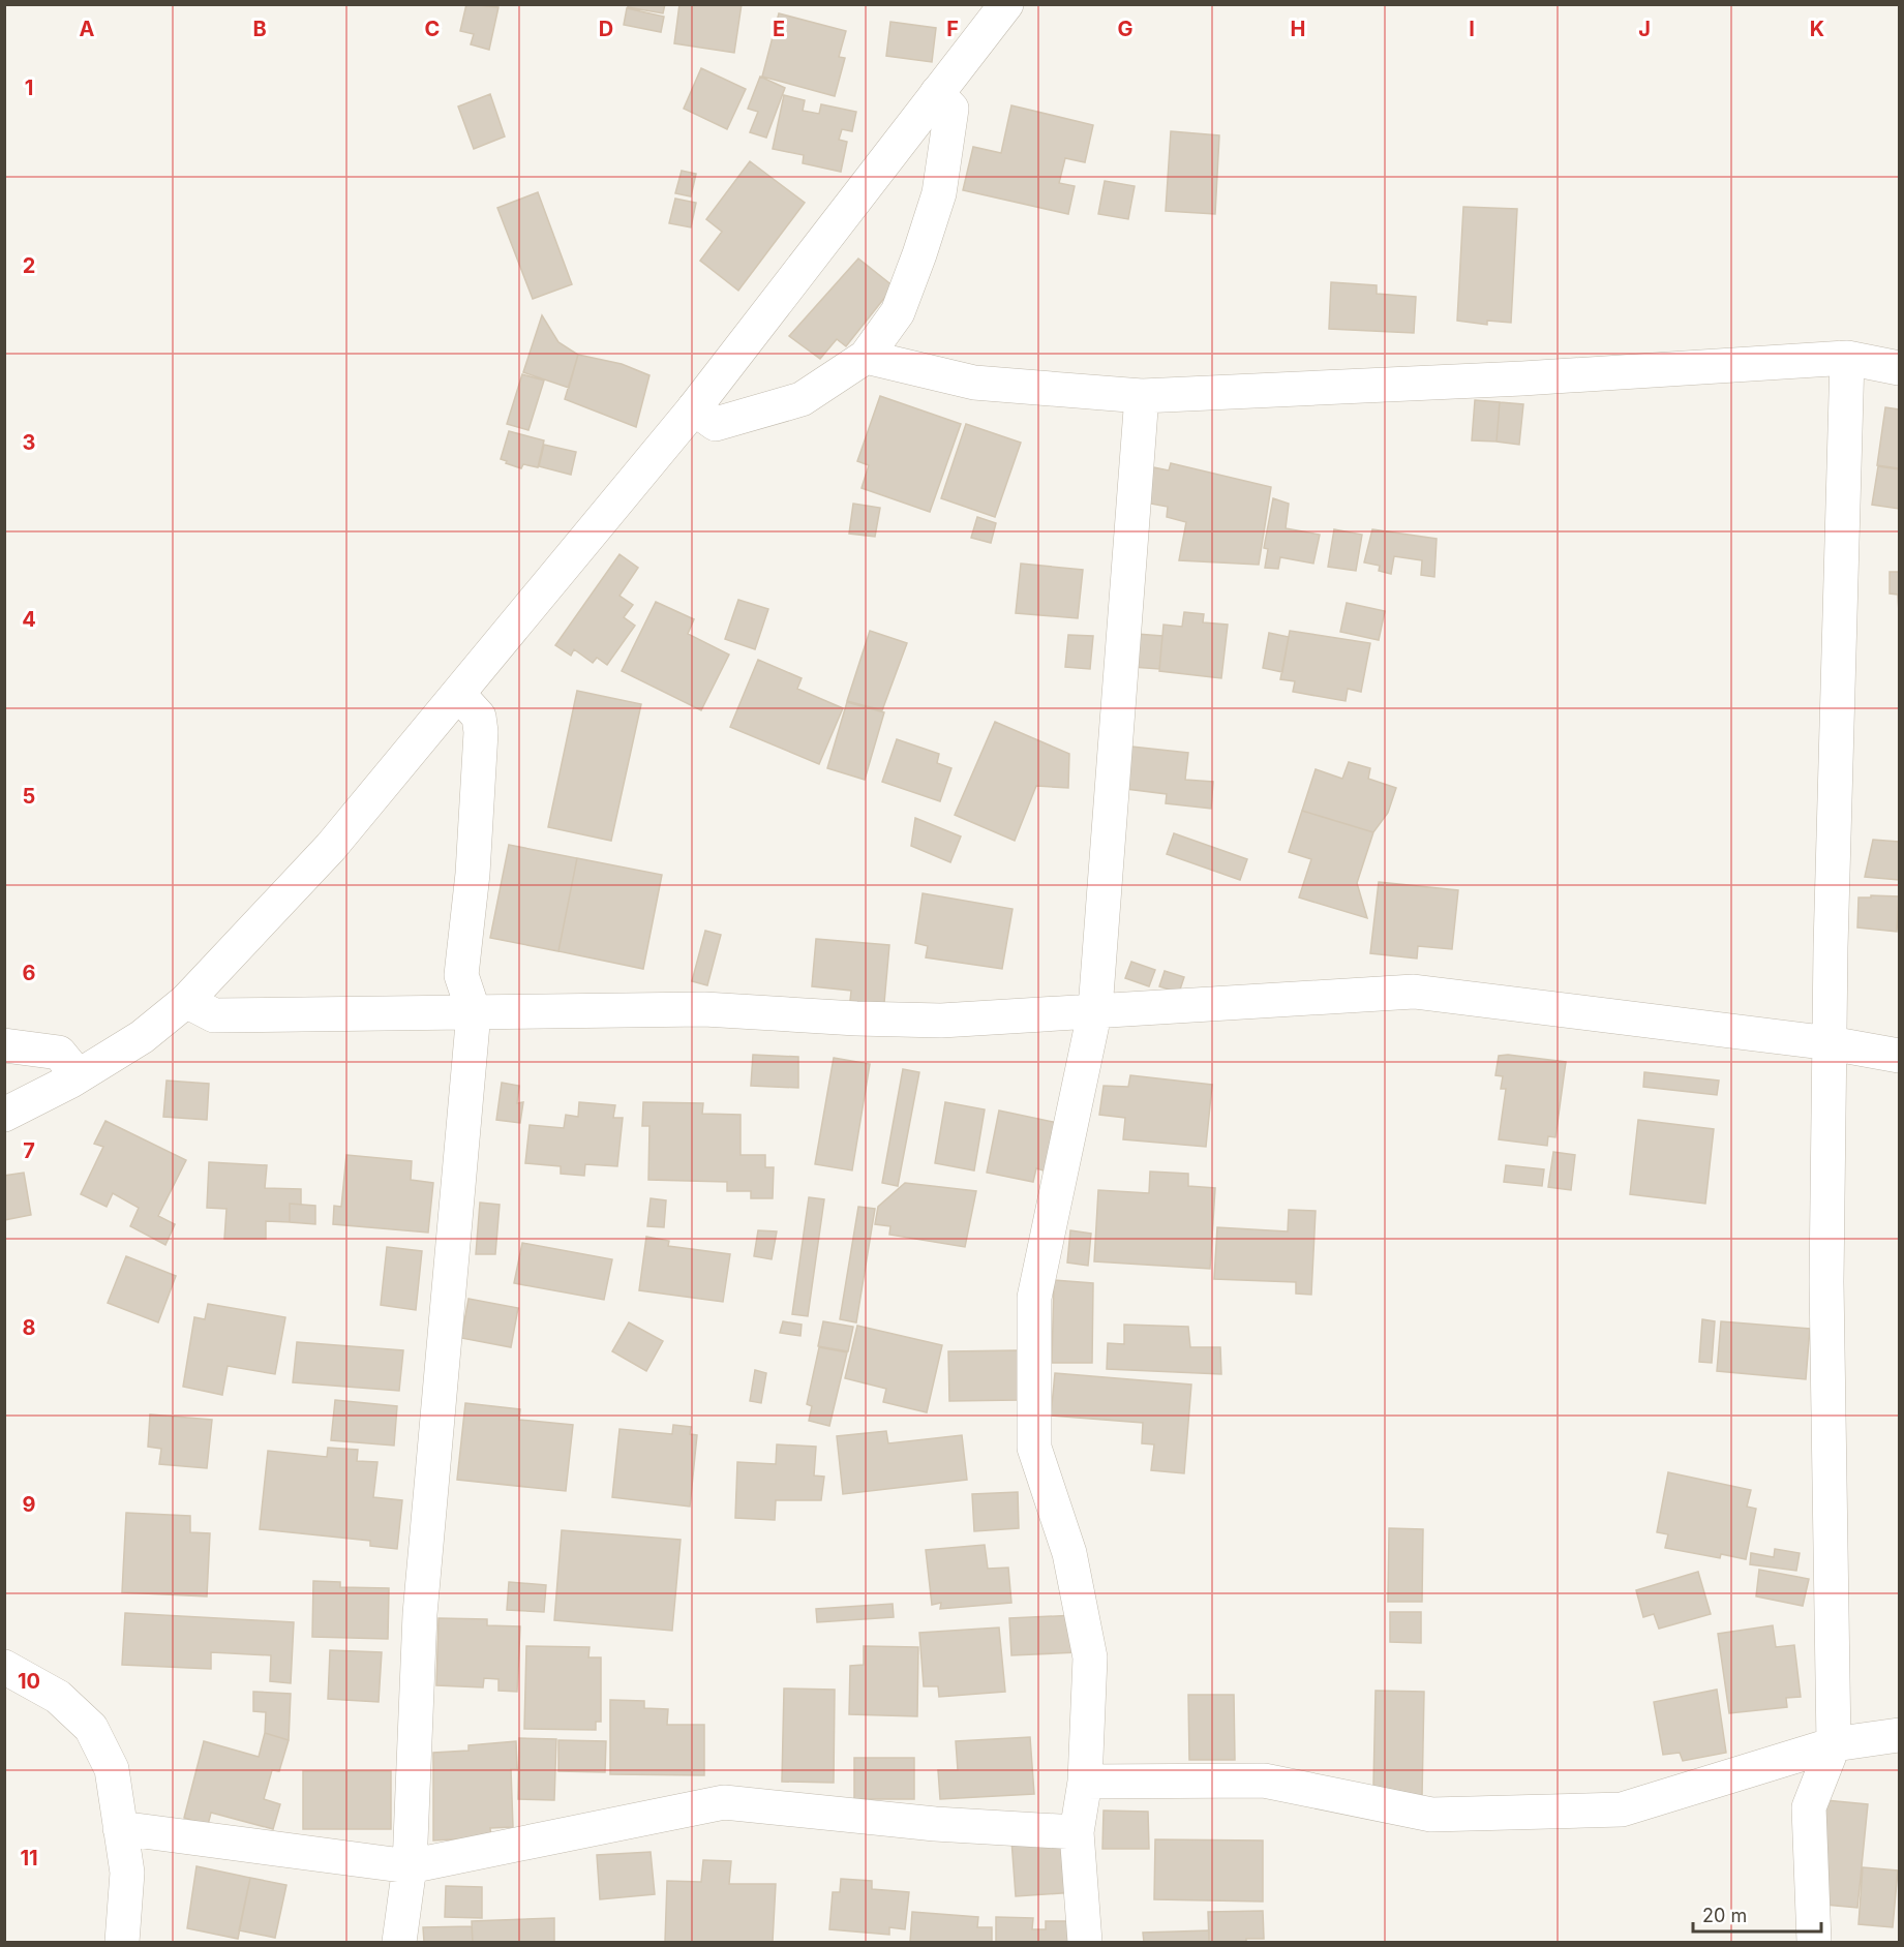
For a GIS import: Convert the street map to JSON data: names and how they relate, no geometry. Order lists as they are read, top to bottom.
{
  "scale_bar": "20 m",
  "grid": {
    "columns": [
      "A",
      "B",
      "C",
      "D",
      "E",
      "F",
      "G",
      "H",
      "I",
      "J",
      "K"
    ],
    "rows": [
      "1",
      "2",
      "3",
      "4",
      "5",
      "6",
      "7",
      "8",
      "9",
      "10",
      "11"
    ]
  }
}
